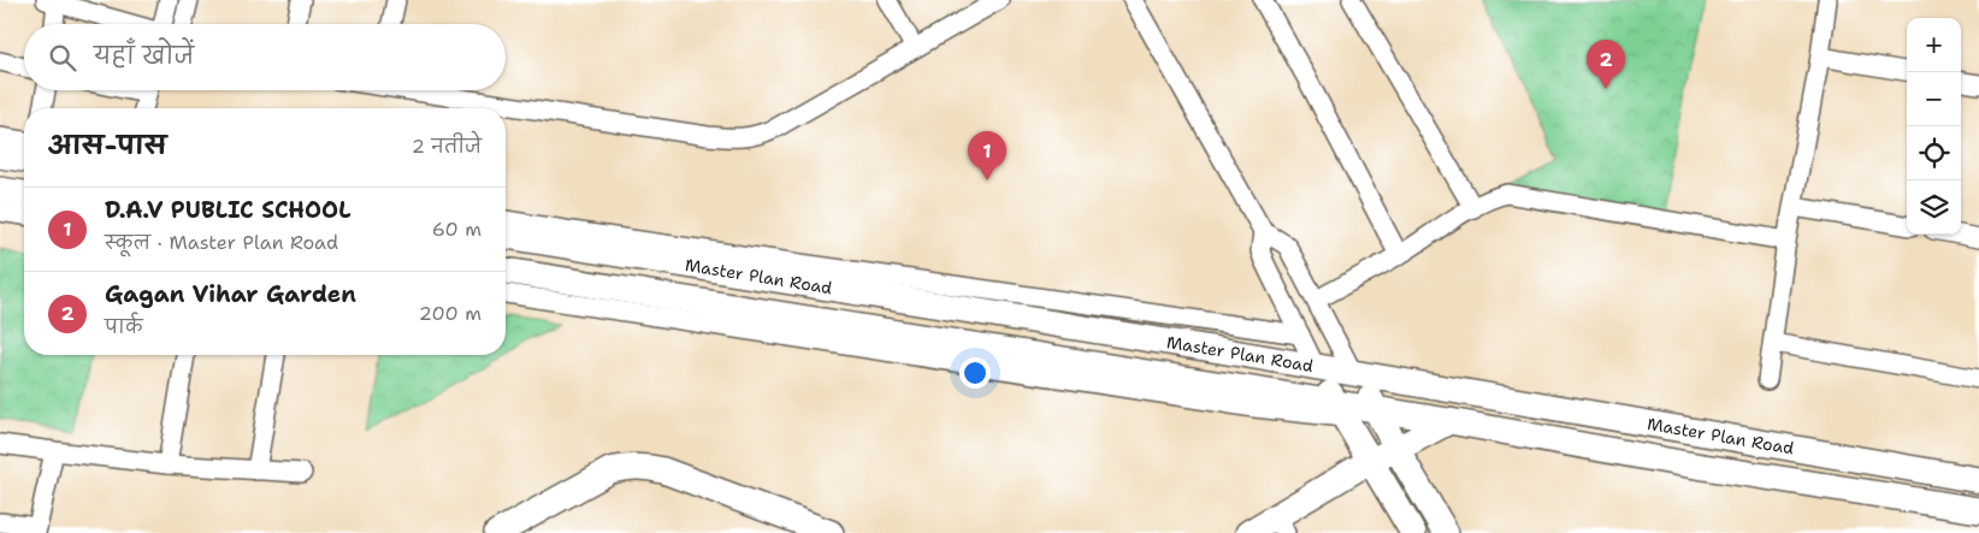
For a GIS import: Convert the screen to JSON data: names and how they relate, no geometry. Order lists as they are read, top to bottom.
{
  "streets": {
    "main road": ["Master Plan Road"]
  },
  "page": {
    "map_buttons": ["+", "−"],
    "search": "यहाँ खोजें",
    "pins": ["2", "1"],
    "heading": ["आस-पास", "2 नतीजे"],
    "list": [
      {
        "mark": "1",
        "name": "D.A.V PUBLIC SCHOOL",
        "note": "स्कूल · Master Plan Road",
        "value": "60 m"
      },
      {
        "mark": "2",
        "name": "Gagan Vihar Garden",
        "note": "पार्क",
        "value": "200 m"
      }
    ]
  }
}
